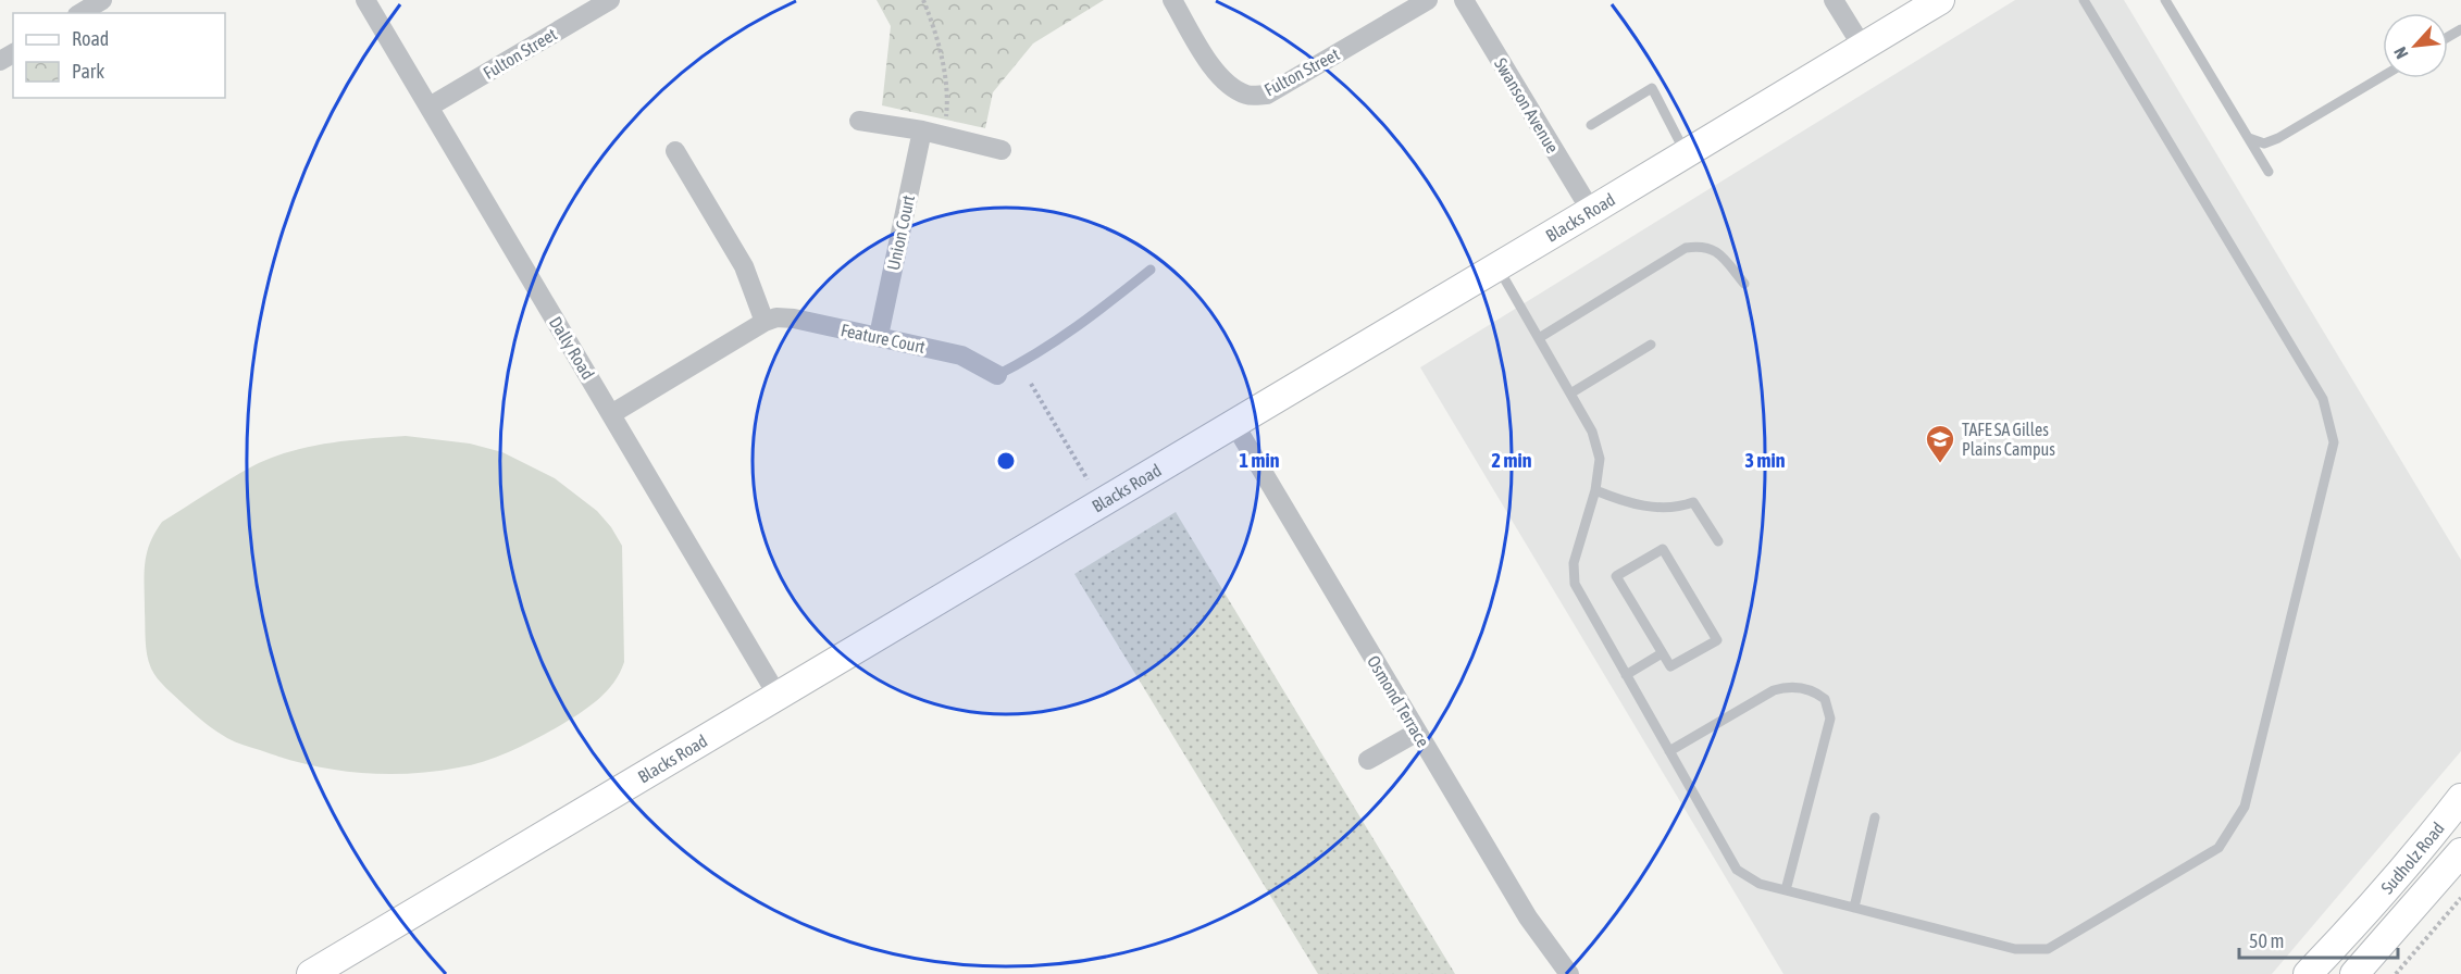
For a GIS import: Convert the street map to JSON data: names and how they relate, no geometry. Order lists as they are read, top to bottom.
{
  "streets": {
    "street": [
      "Fulton Street",
      "Swanson Avenue",
      "Blacks Road",
      "Union Court",
      "Feature Court",
      "Dally Road",
      "Osmond Terrace",
      "Sudholz Road"
    ]
  },
  "crossings": [
    ["Fulton Street", "Dally Road"],
    ["Swanson Avenue", "Blacks Road"],
    ["Blacks Road", "Dally Road"],
    ["Blacks Road", "Osmond Terrace"],
    ["Union Court", "Feature Court"],
    ["Feature Court", "Dally Road"]
  ],
  "places": {
    "school or university": ["TAFE SA Gilles Plains Campus"]
  },
  "legend": ["Road", "Park"],
  "scale_bar": "50 m",
  "north": "bottom left",
  "rings": ["1 min", "2 min", "3 min"]
}
